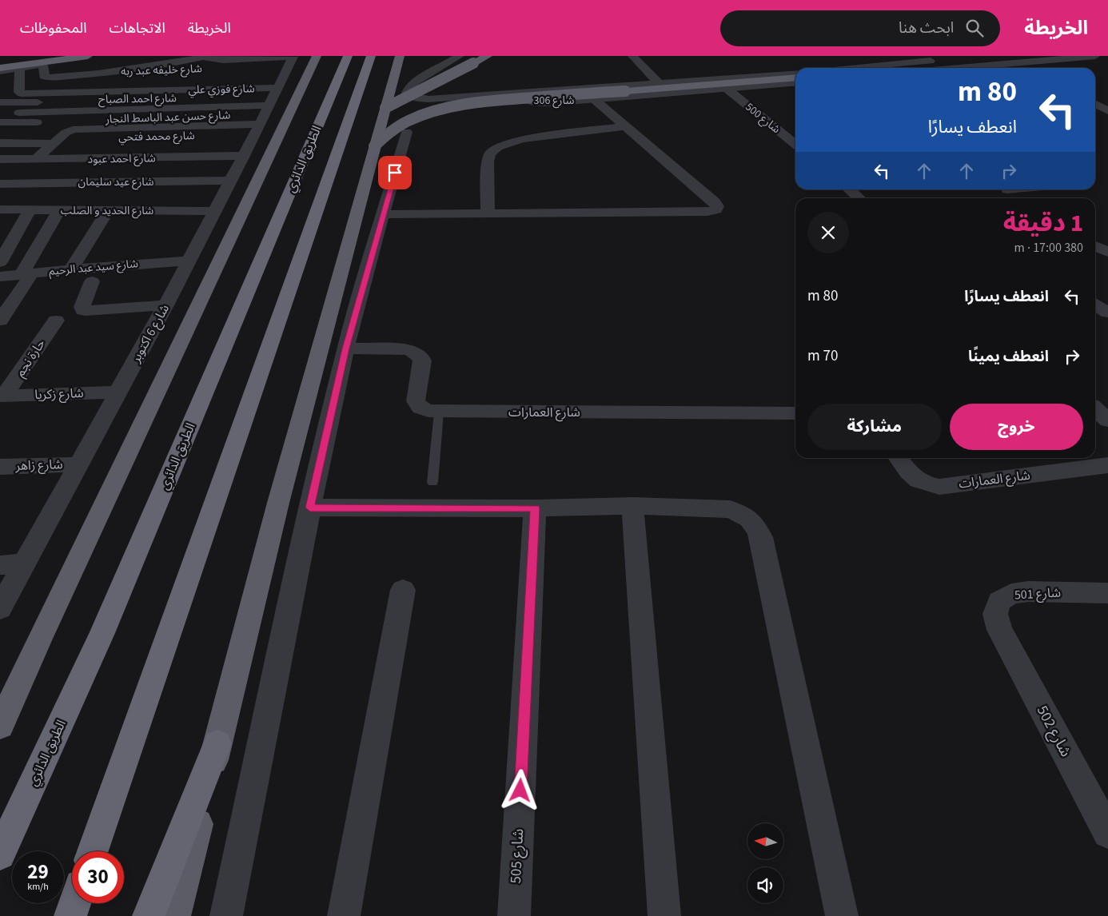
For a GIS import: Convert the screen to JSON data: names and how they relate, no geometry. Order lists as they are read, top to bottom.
{
  "streets": {
    "highway": ["الطريق الدائري"],
    "street": [
      "شارع خليفه عبد ربه",
      "شارع فوزي علي",
      "شارع احمد الصباح",
      "شارع 306",
      "شارع 500",
      "شارع احمد عبود",
      "شارع عيد سليمان",
      "شارع الحديد و الصلب",
      "شارع سيد عبد الرحيم",
      "شارع 6 اكتوبر",
      "حارة نجم",
      "شارع زكريا",
      "شارع العمارات",
      "شارع زاهر",
      "شارع 501",
      "شارع 502",
      "شارع 505"
    ]
  },
  "crossings": [
    ["شارع خليفه عبد ربه", "شارع فوزي علي"],
    ["شارع خليفه عبد ربه", "شارع احمد الصباح"],
    ["شارع خليفه عبد ربه", "شارع احمد عبود"],
    ["شارع خليفه عبد ربه", "شارع عيد سليمان"],
    ["شارع خليفه عبد ربه", "شارع 6 اكتوبر"],
    ["شارع فوزي علي", "شارع احمد الصباح"],
    ["شارع فوزي علي", "شارع احمد عبود"],
    ["شارع فوزي علي", "شارع عيد سليمان"],
    ["شارع فوزي علي", "شارع 6 اكتوبر"],
    ["شارع احمد الصباح", "شارع احمد عبود"],
    ["شارع احمد الصباح", "شارع عيد سليمان"],
    ["شارع احمد الصباح", "شارع 6 اكتوبر"],
    ["شارع 306", "شارع 500"],
    ["شارع احمد عبود", "شارع عيد سليمان"],
    ["شارع احمد عبود", "شارع 6 اكتوبر"],
    ["شارع عيد سليمان", "شارع 6 اكتوبر"],
    ["شارع الحديد و الصلب", "شارع 6 اكتوبر"],
    ["شارع سيد عبد الرحيم", "شارع 6 اكتوبر"],
    ["شارع 6 اكتوبر", "شارع زكريا"],
    ["شارع 6 اكتوبر", "شارع زاهر"],
    ["حارة نجم", "شارع زكريا"],
    ["شارع 501", "شارع 502"]
  ],
  "north": "left",
  "page": {
    "header": "الخريطة",
    "search": "ابحث هنا",
    "nav": ["الخريطة", "الاتجاهات", "المحفوظات"],
    "turn": ["80 m", "انعطف يسارًا"],
    "heading": ["1 دقيقة", "380 m · 17:00"],
    "list": [
      {
        "name": "انعطف يسارًا",
        "value": "80 m"
      },
      {
        "name": "انعطف يمينًا",
        "value": "70 m"
      }
    ],
    "buttons": ["خروج", "مشاركة"],
    "speed": "29 km/h",
    "limit": "30"
  }
}
